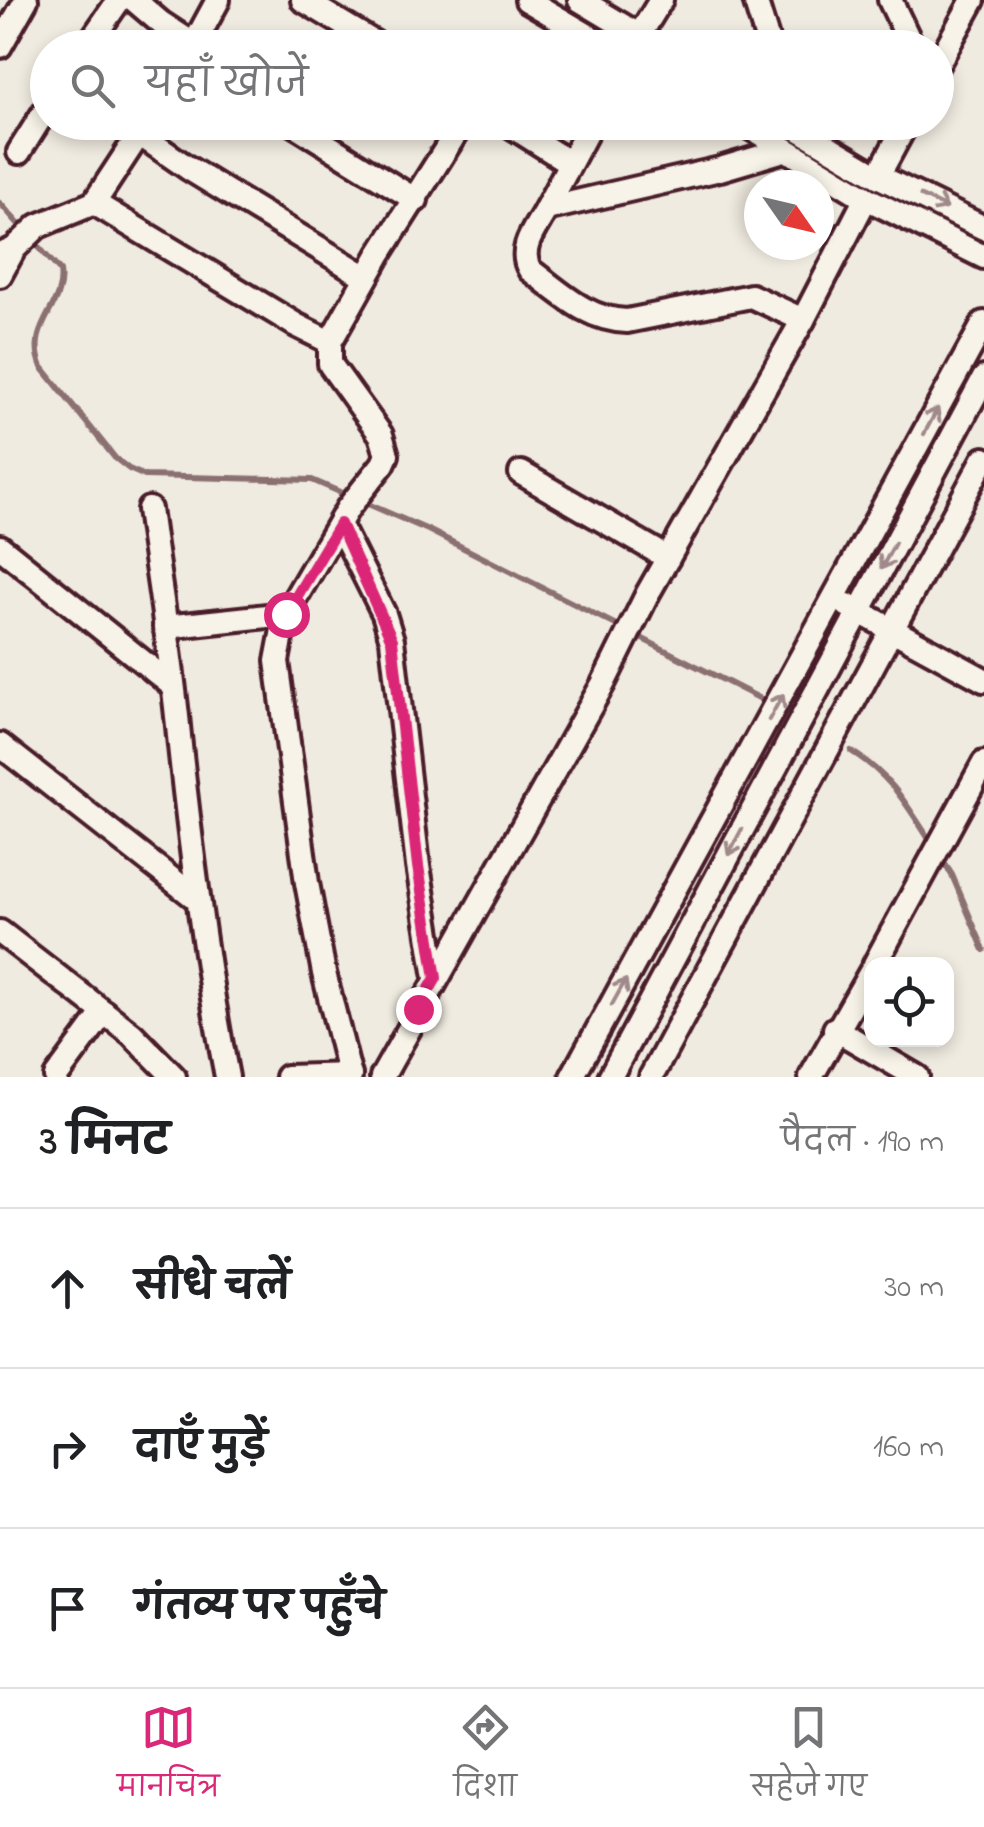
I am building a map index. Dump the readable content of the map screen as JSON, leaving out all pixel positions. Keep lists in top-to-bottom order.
{
  "north": "bottom right",
  "page": {
    "search": "यहाँ खोजें",
    "heading": ["3 मिनट", "पैदल · 190 m"],
    "list": [
      ["सीधे चलें", "30 m"],
      ["दाएँ मुड़ें", "160 m"],
      "गंतव्य पर पहुँचे"
    ],
    "nav": ["मानचित्र", "दिशा", "सहेजे गए"]
  }
}
